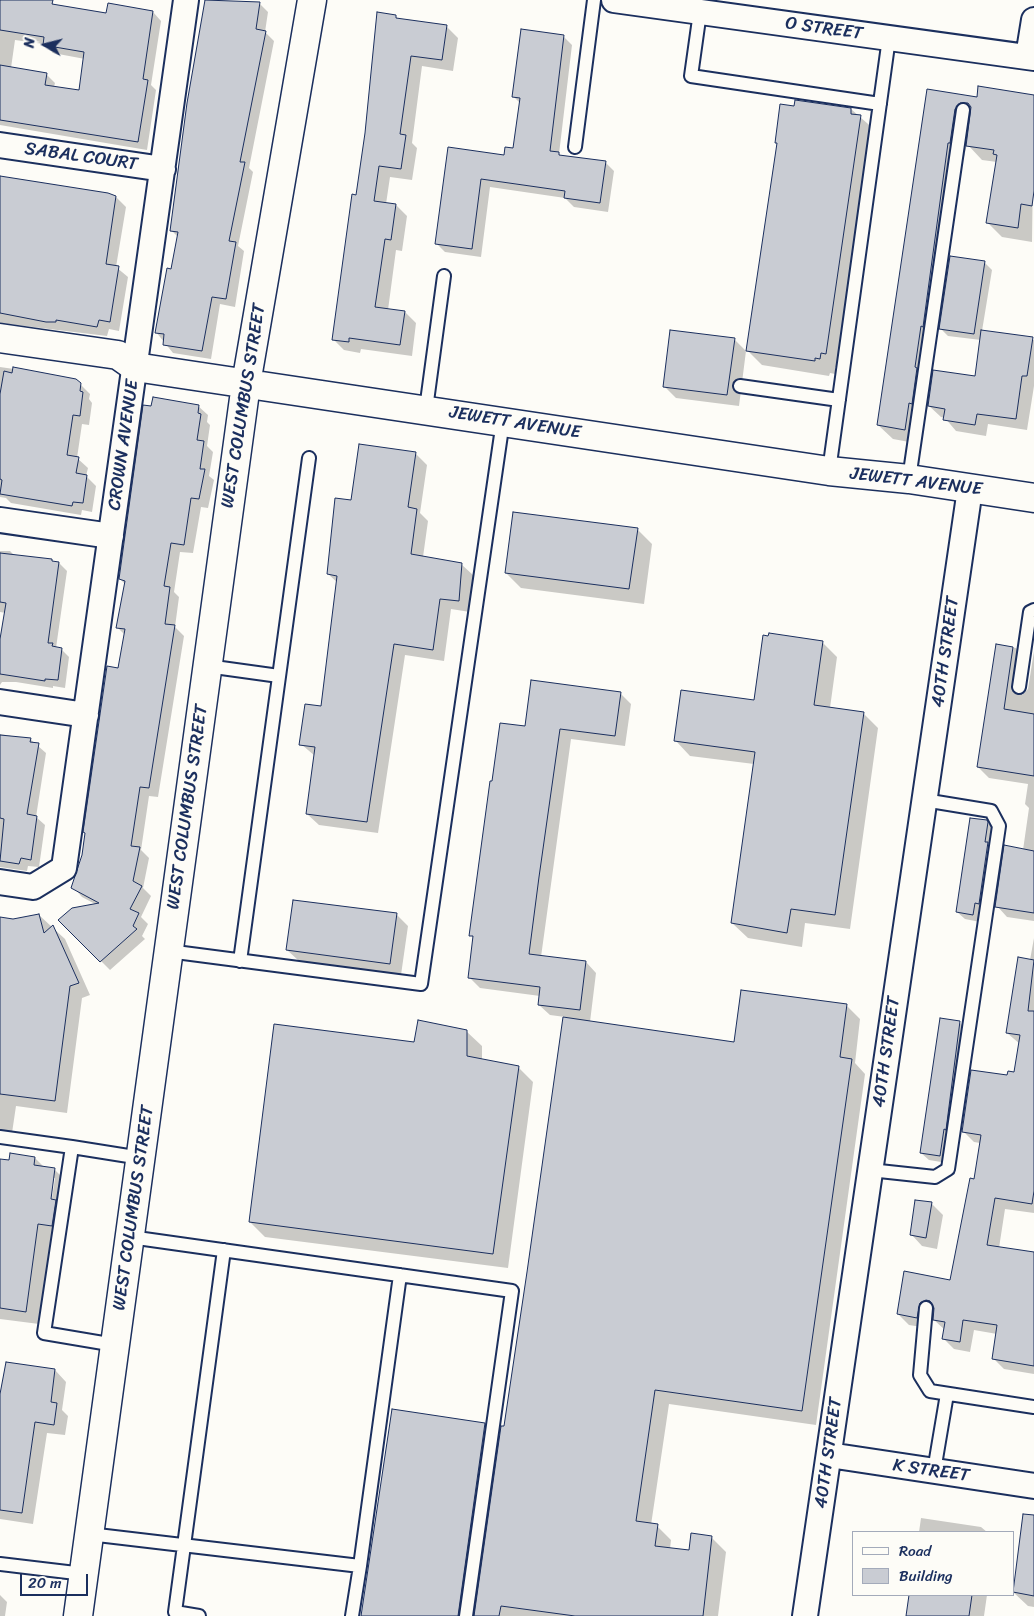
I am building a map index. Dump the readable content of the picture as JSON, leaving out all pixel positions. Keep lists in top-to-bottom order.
{
  "streets": {
    "main road": ["WEST COLUMBUS STREET", "JEWETT AVENUE"],
    "street": [
      "O STREET",
      "SABAL COURT",
      "CROWN AVENUE",
      "40TH STREET",
      "K STREET"
    ]
  },
  "crossings": [
    ["SABAL COURT", "CROWN AVENUE"],
    ["WEST COLUMBUS STREET", "JEWETT AVENUE"],
    ["JEWETT AVENUE", "CROWN AVENUE"],
    ["JEWETT AVENUE", "40TH STREET"],
    ["40TH STREET", "K STREET"]
  ],
  "legend": ["Road", "Building"],
  "scale_bar": "20 m",
  "north": "left"
}
